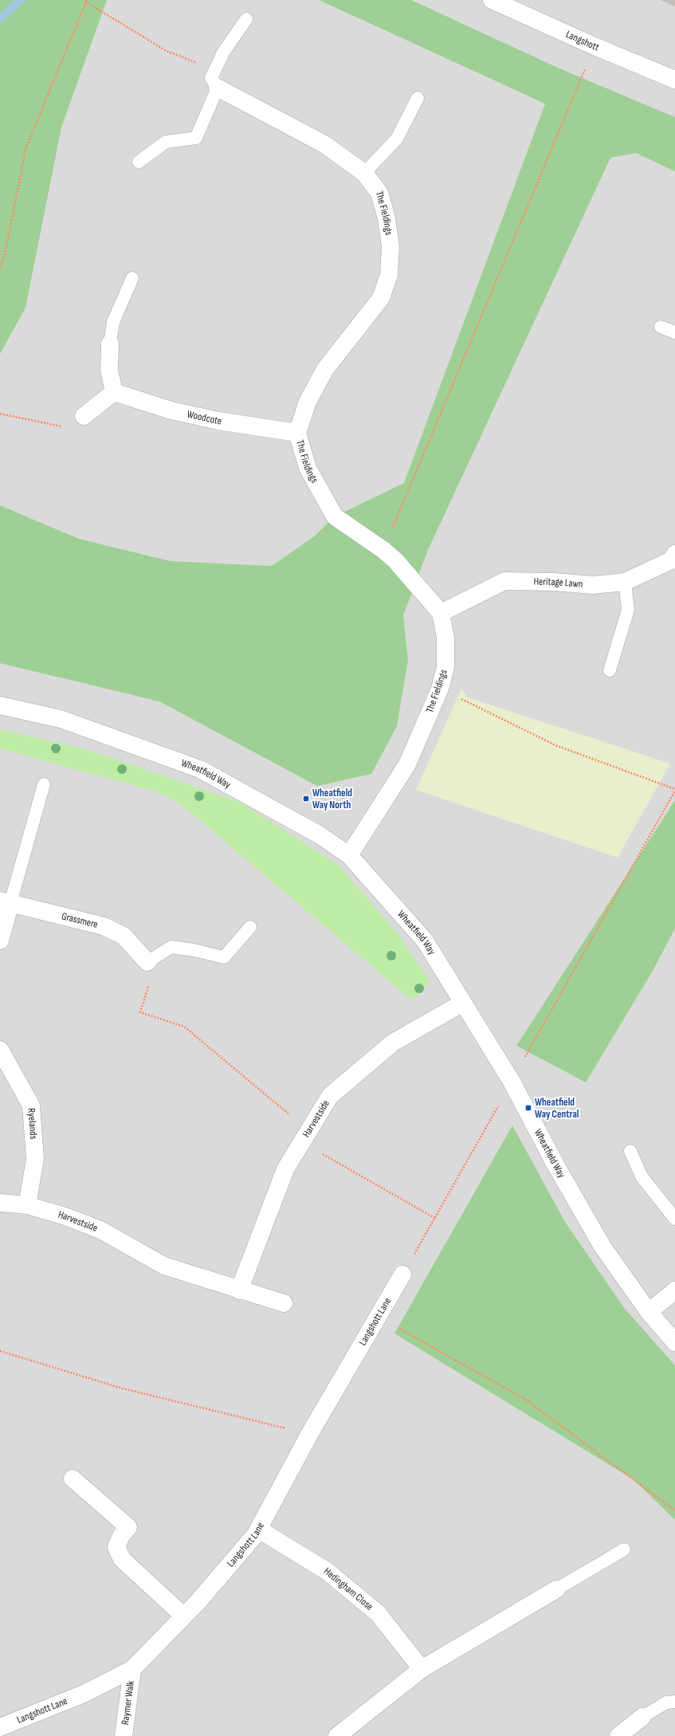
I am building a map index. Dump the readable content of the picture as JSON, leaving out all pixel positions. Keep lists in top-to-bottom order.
{
  "streets": {
    "street": [
      "Langshott",
      "The Fieldings",
      "Woodcote",
      "Heritage Lawn",
      "Wheatfield Way",
      "Grassmere",
      "Harvestside",
      "Ryelands",
      "Langshott Lane",
      "Hedingham Close",
      "Raymer Walk"
    ]
  },
  "crossings": [
    ["The Fieldings", "Woodcote"],
    ["The Fieldings", "Heritage Lawn"],
    ["The Fieldings", "Wheatfield Way"],
    ["Wheatfield Way", "Harvestside"],
    ["Harvestside", "Ryelands"],
    ["Langshott Lane", "Hedingham Close"],
    ["Langshott Lane", "Raymer Walk"]
  ],
  "places": {
    "transit": ["Wheatfield Way North", "Wheatfield Way Central"]
  }
}
